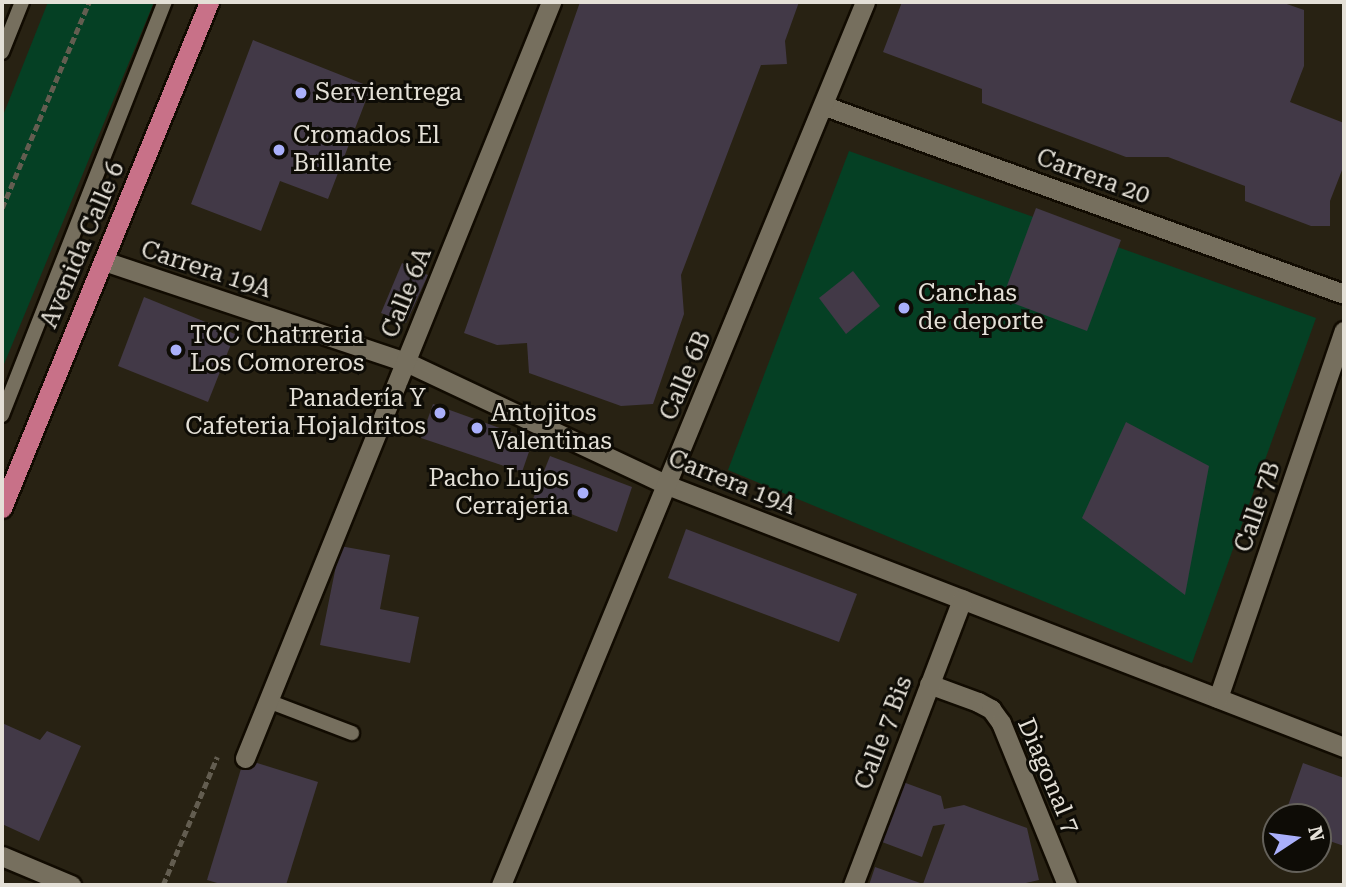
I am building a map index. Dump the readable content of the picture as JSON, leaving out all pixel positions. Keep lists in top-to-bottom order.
{
  "streets": {
    "main road": ["Avenida Calle 6"],
    "street": [
      "Carrera 20",
      "Carrera 19A",
      "Calle 6A",
      "Calle 6B",
      "Calle 7B",
      "Calle 7 Bis",
      "Diagonal 7"
    ]
  },
  "crossings": [
    ["Carrera 20", "Calle 6B"],
    ["Avenida Calle 6", "Carrera 19A"],
    ["Carrera 19A", "Calle 6A"],
    ["Carrera 19A", "Calle 6B"],
    ["Carrera 19A", "Calle 7B"],
    ["Carrera 19A", "Calle 7 Bis"],
    ["Calle 7 Bis", "Diagonal 7"]
  ],
  "places": [
    "Servientrega",
    "Cromados El Brillante",
    "Canchas de deporte",
    "TCC Chatrreria Los Comoreros",
    "Panadería Y Cafeteria Hojaldritos",
    "Antojitos Valentinas",
    "Pacho Lujos Cerrajeria"
  ],
  "north": "right"
}
